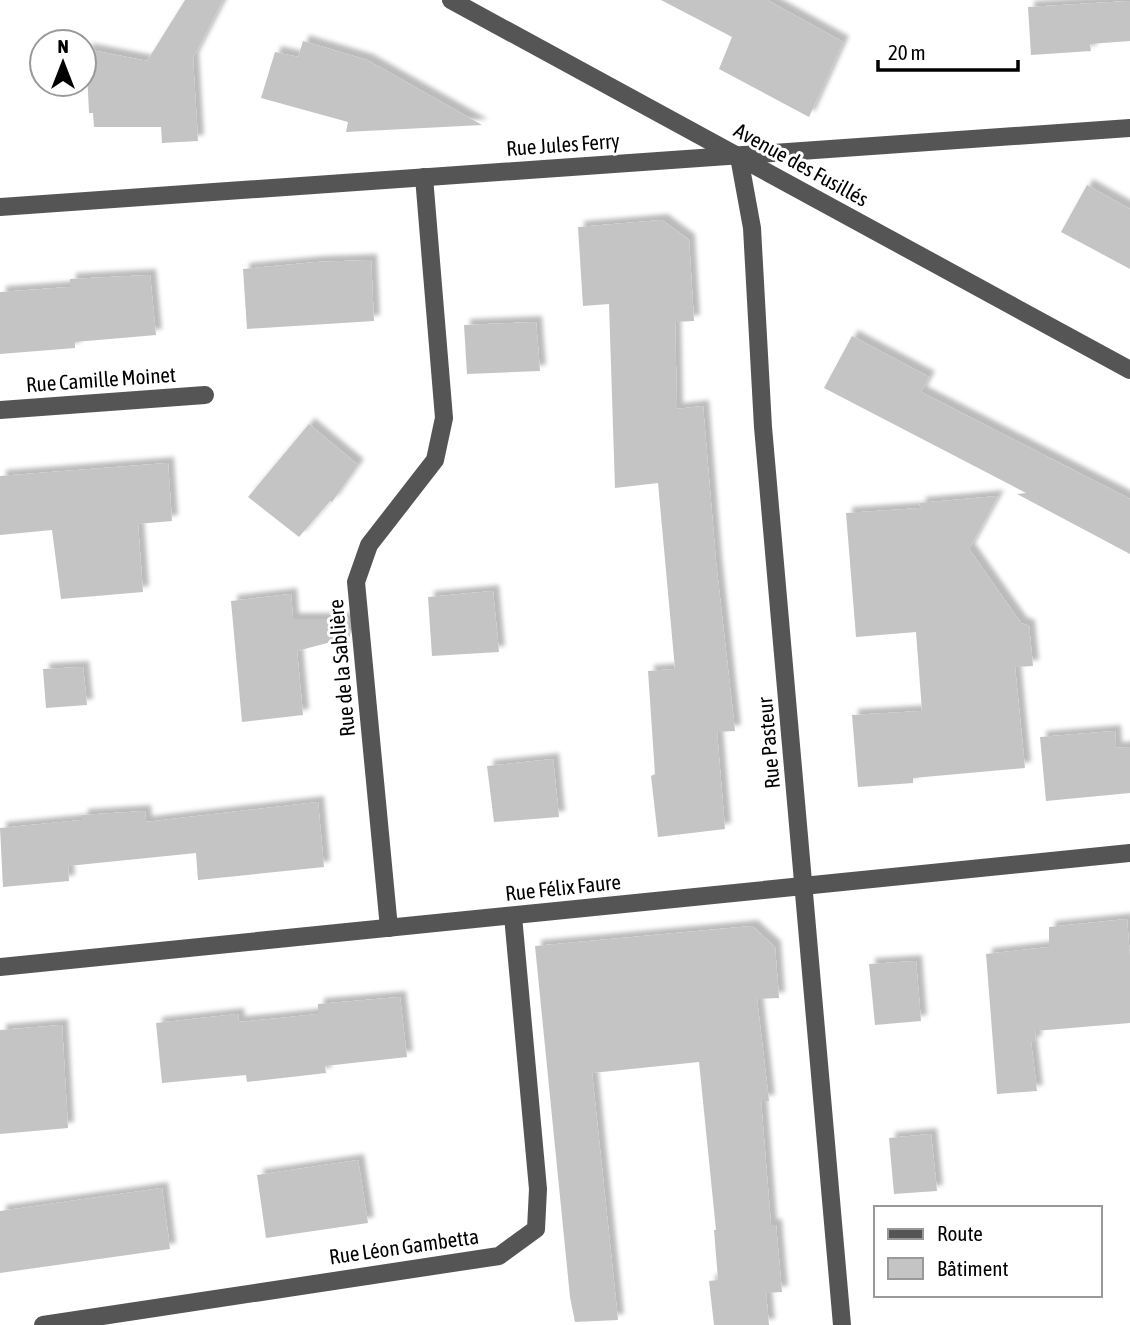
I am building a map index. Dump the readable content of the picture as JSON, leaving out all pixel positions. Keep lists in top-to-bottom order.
{
  "streets": {
    "street": [
      "Rue Jules Ferry",
      "Avenue des Fusillés",
      "Rue Camille Moinet",
      "Rue de la Sablière",
      "Rue Pasteur",
      "Rue Félix Faure",
      "Rue Léon Gambetta"
    ]
  },
  "crossings": [
    ["Rue Jules Ferry", "Avenue des Fusillés"],
    ["Rue Jules Ferry", "Rue de la Sablière"],
    ["Rue Jules Ferry", "Rue Pasteur"],
    ["Avenue des Fusillés", "Rue Pasteur"],
    ["Rue de la Sablière", "Rue Félix Faure"],
    ["Rue Pasteur", "Rue Félix Faure"],
    ["Rue Félix Faure", "Rue Léon Gambetta"]
  ],
  "legend": ["Route", "Bâtiment"],
  "scale_bar": "20 m",
  "north": "top"
}
